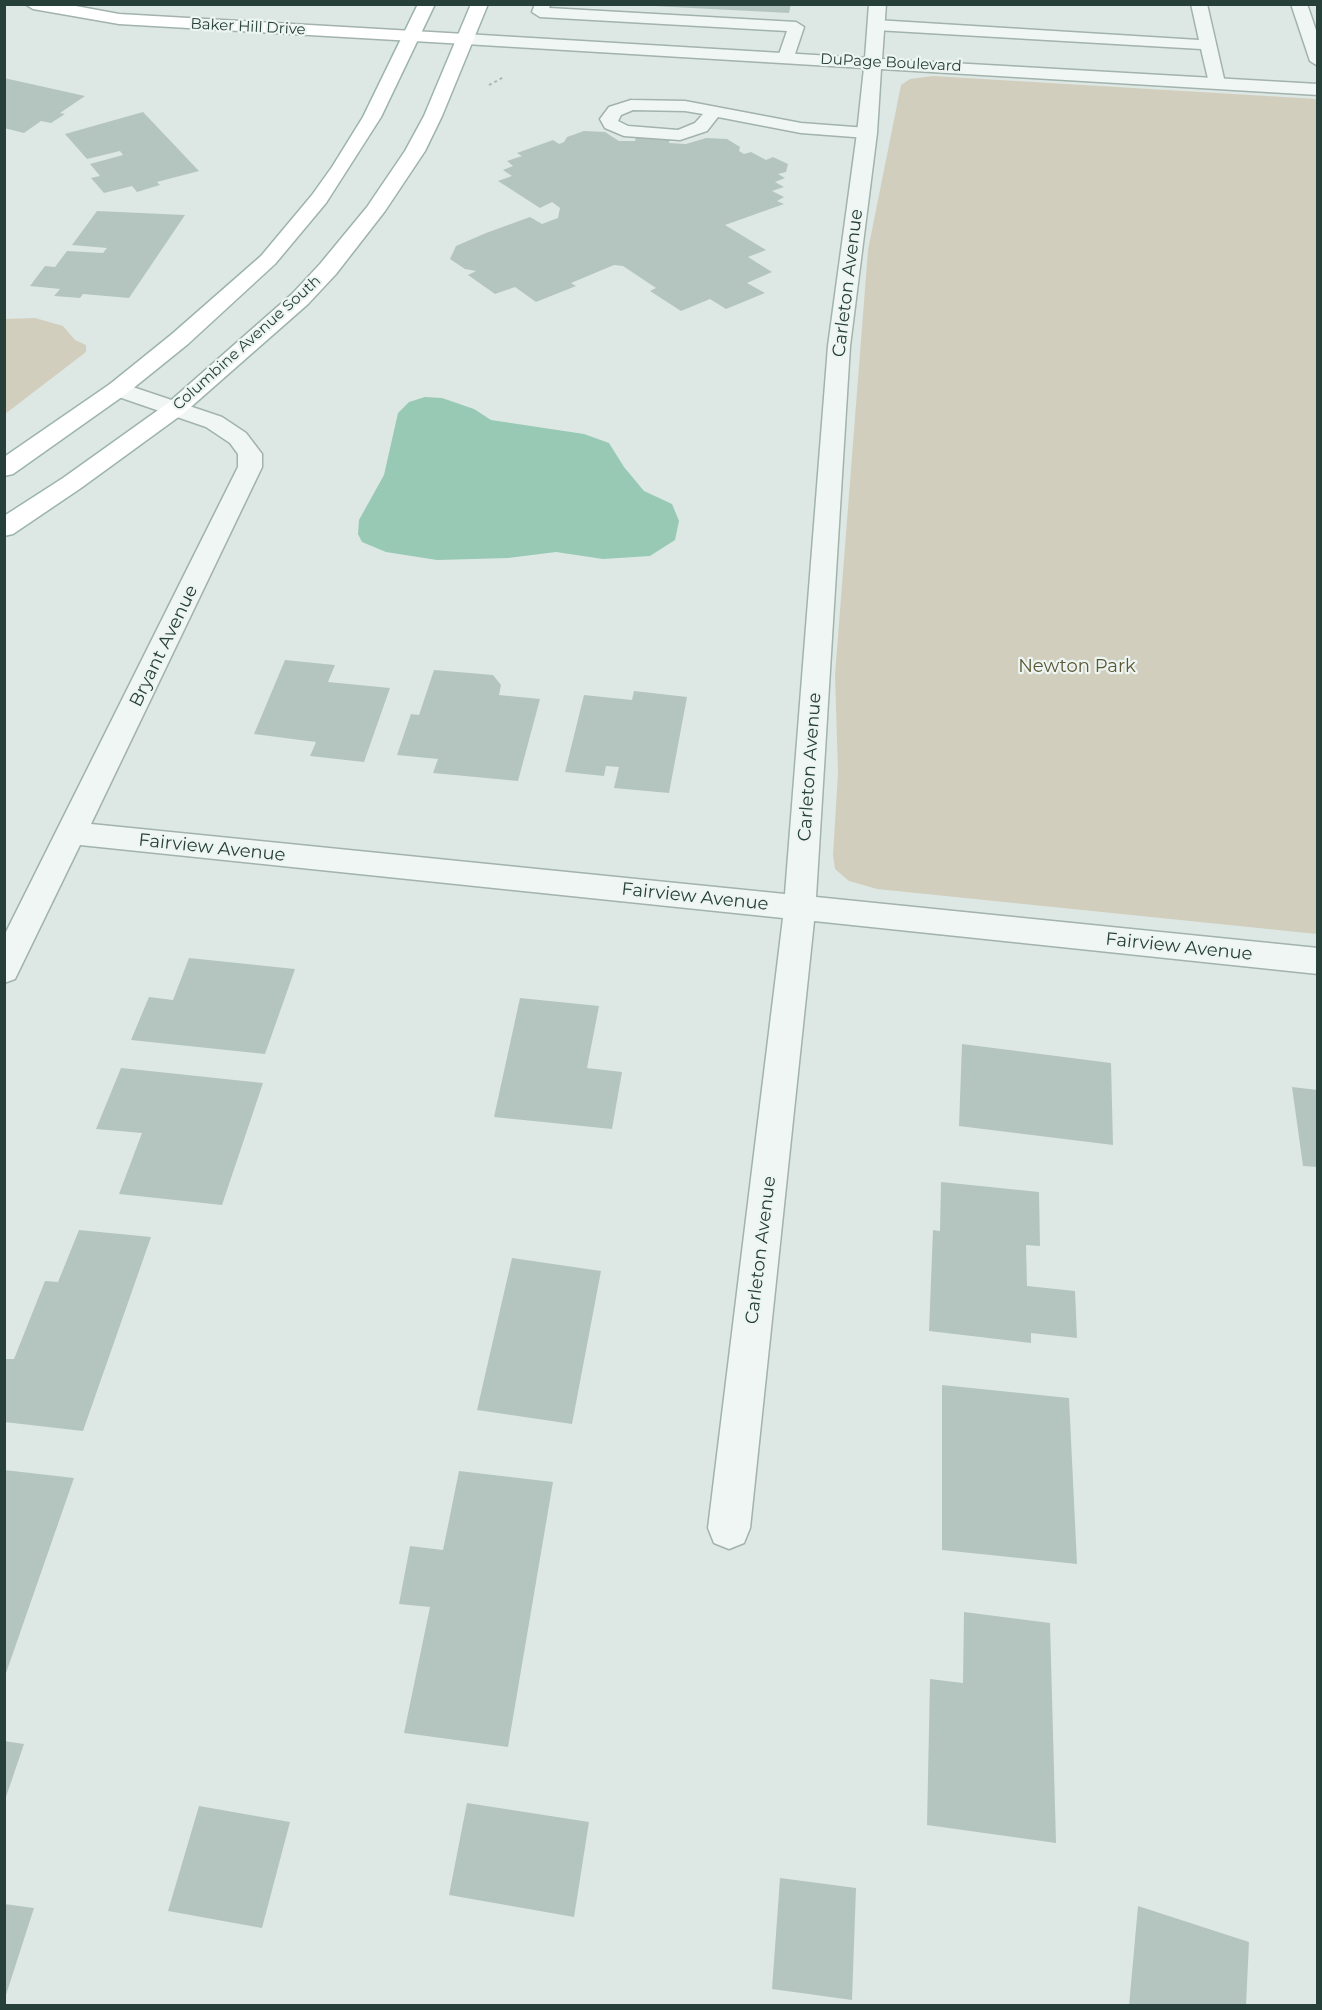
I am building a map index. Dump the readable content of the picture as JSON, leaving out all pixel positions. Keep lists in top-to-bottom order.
{
  "streets": {
    "main road": ["Baker Hill Drive", "Columbine Avenue South"],
    "street": [
      "DuPage Boulevard",
      "Carleton Avenue",
      "Bryant Avenue",
      "Fairview Avenue"
    ]
  },
  "crossings": [
    ["Baker Hill Drive", "DuPage Boulevard"],
    ["Baker Hill Drive", "Columbine Avenue South"],
    ["DuPage Boulevard", "Carleton Avenue"],
    ["DuPage Boulevard", "Columbine Avenue South"],
    ["Carleton Avenue", "Fairview Avenue"],
    ["Columbine Avenue South", "Bryant Avenue"],
    ["Bryant Avenue", "Fairview Avenue"]
  ],
  "parks": ["Newton Park"]
}
